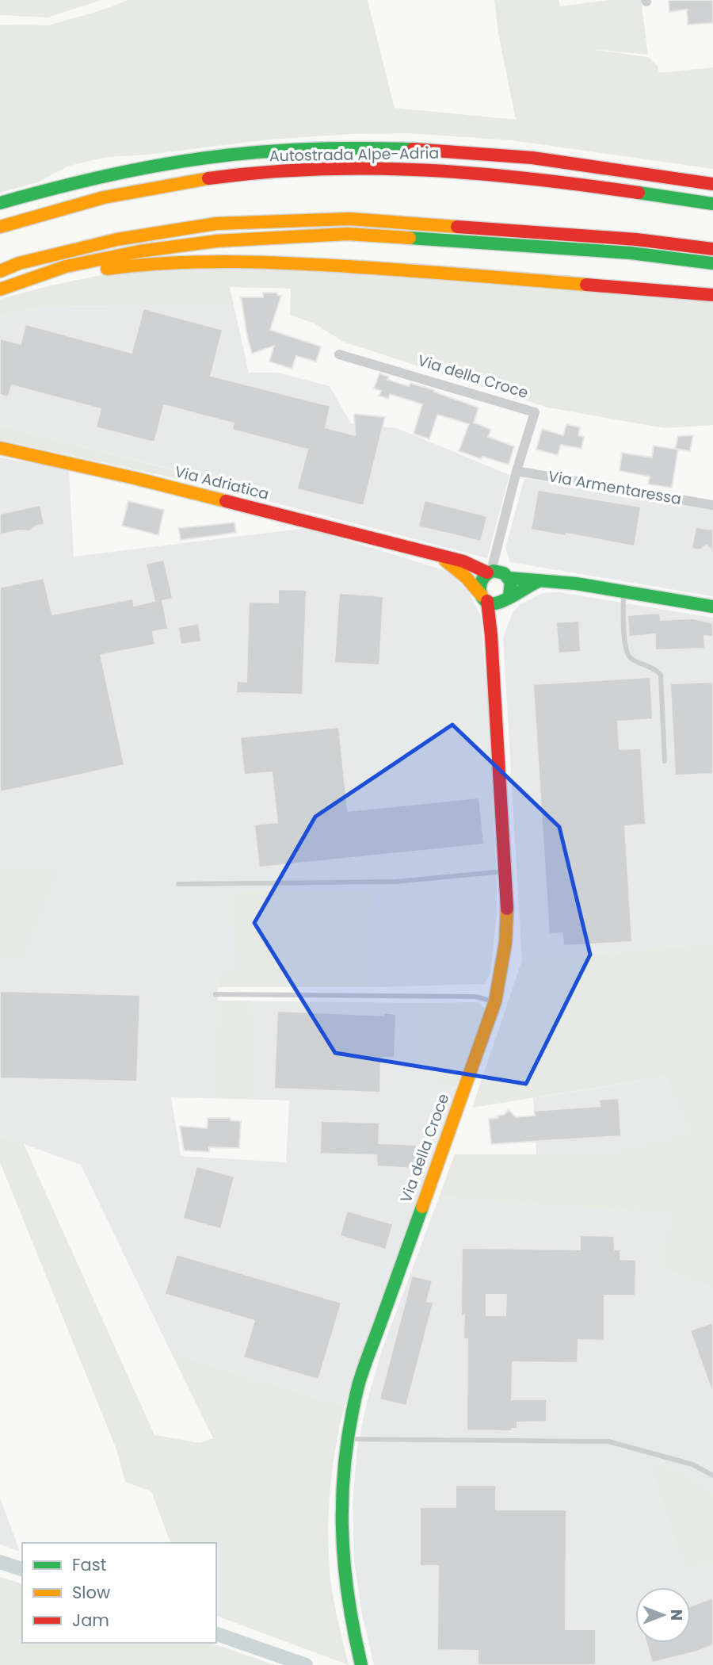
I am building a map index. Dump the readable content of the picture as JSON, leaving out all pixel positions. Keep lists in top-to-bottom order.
{
  "streets": {
    "main road": ["Autostrada Alpe-Adria", "Via della Croce", "Via Adriatica"],
    "street": ["Via Armentaressa"]
  },
  "crossings": [
    ["Via della Croce", "Via Adriatica"],
    ["Via della Croce", "Via Armentaressa"]
  ],
  "legend": ["Fast", "Slow", "Jam"],
  "north": "right"
}
